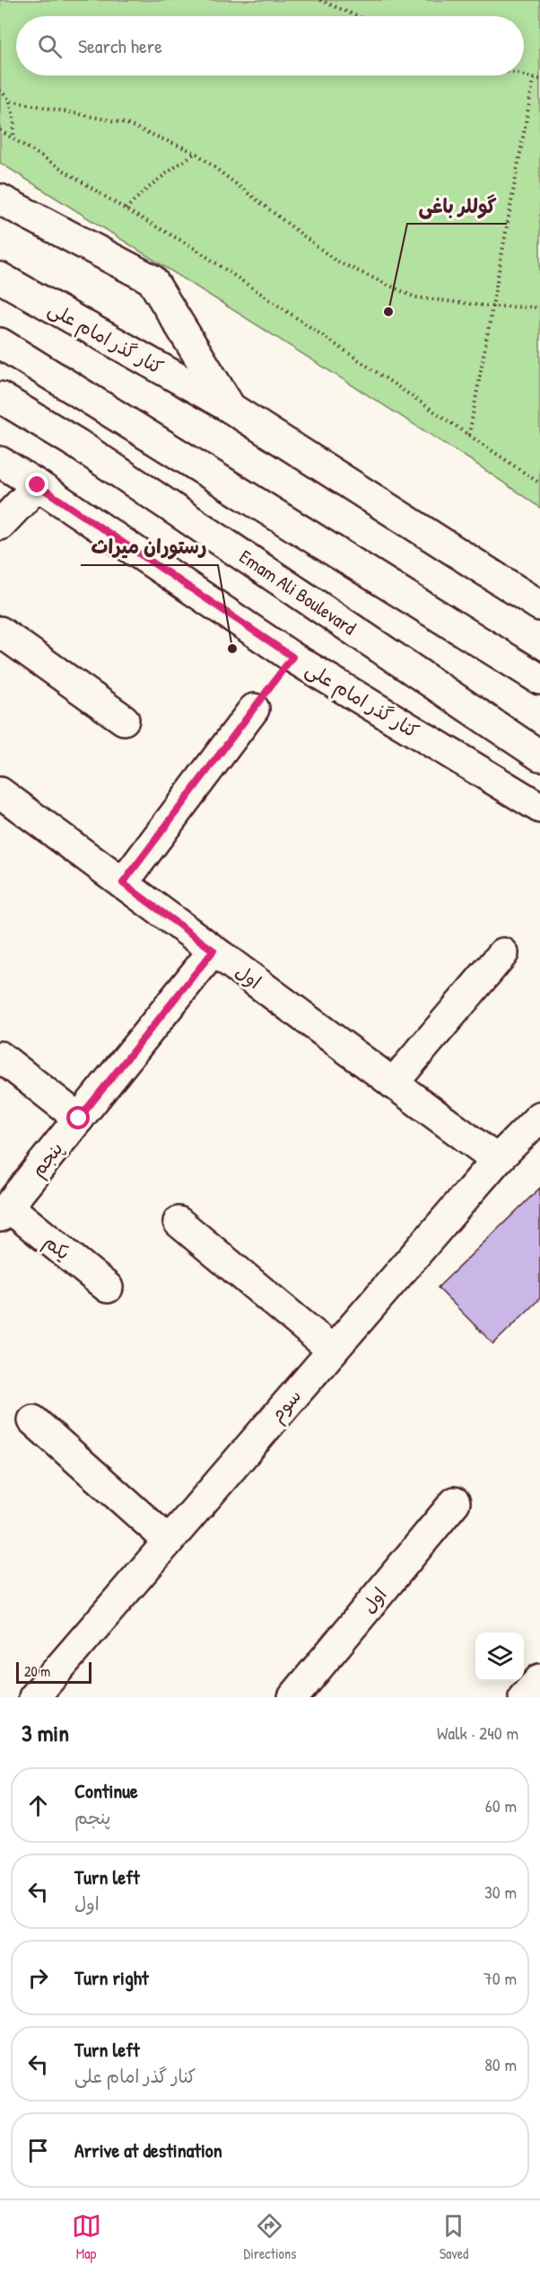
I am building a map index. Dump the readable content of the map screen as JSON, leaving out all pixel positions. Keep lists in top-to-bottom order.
{
  "streets": {
    "main road": [
      "کنار گذر امام علی",
      "Emam Ali Boulevard",
      "اول",
      "پنجم",
      "یکم",
      "سوم"
    ]
  },
  "crossings": [
    ["اول", "پنجم"],
    ["اول", "سوم"],
    ["پنجم", "یکم"]
  ],
  "places": ["گوللر باغی", "رستوران میراث"],
  "scale_bar": "20 m",
  "page": {
    "search": "Search here",
    "scale": "20 m",
    "heading": ["3 min", "Walk · 240 m"],
    "list": [
      ["Continue", "پنجم", "60 m"],
      ["Turn left", "اول", "30 m"],
      ["Turn right", "70 m"],
      ["Turn left", "کنار گذر امام علی", "80 m"],
      "Arrive at destination"
    ],
    "nav": ["Map", "Directions", "Saved"]
  }
}
